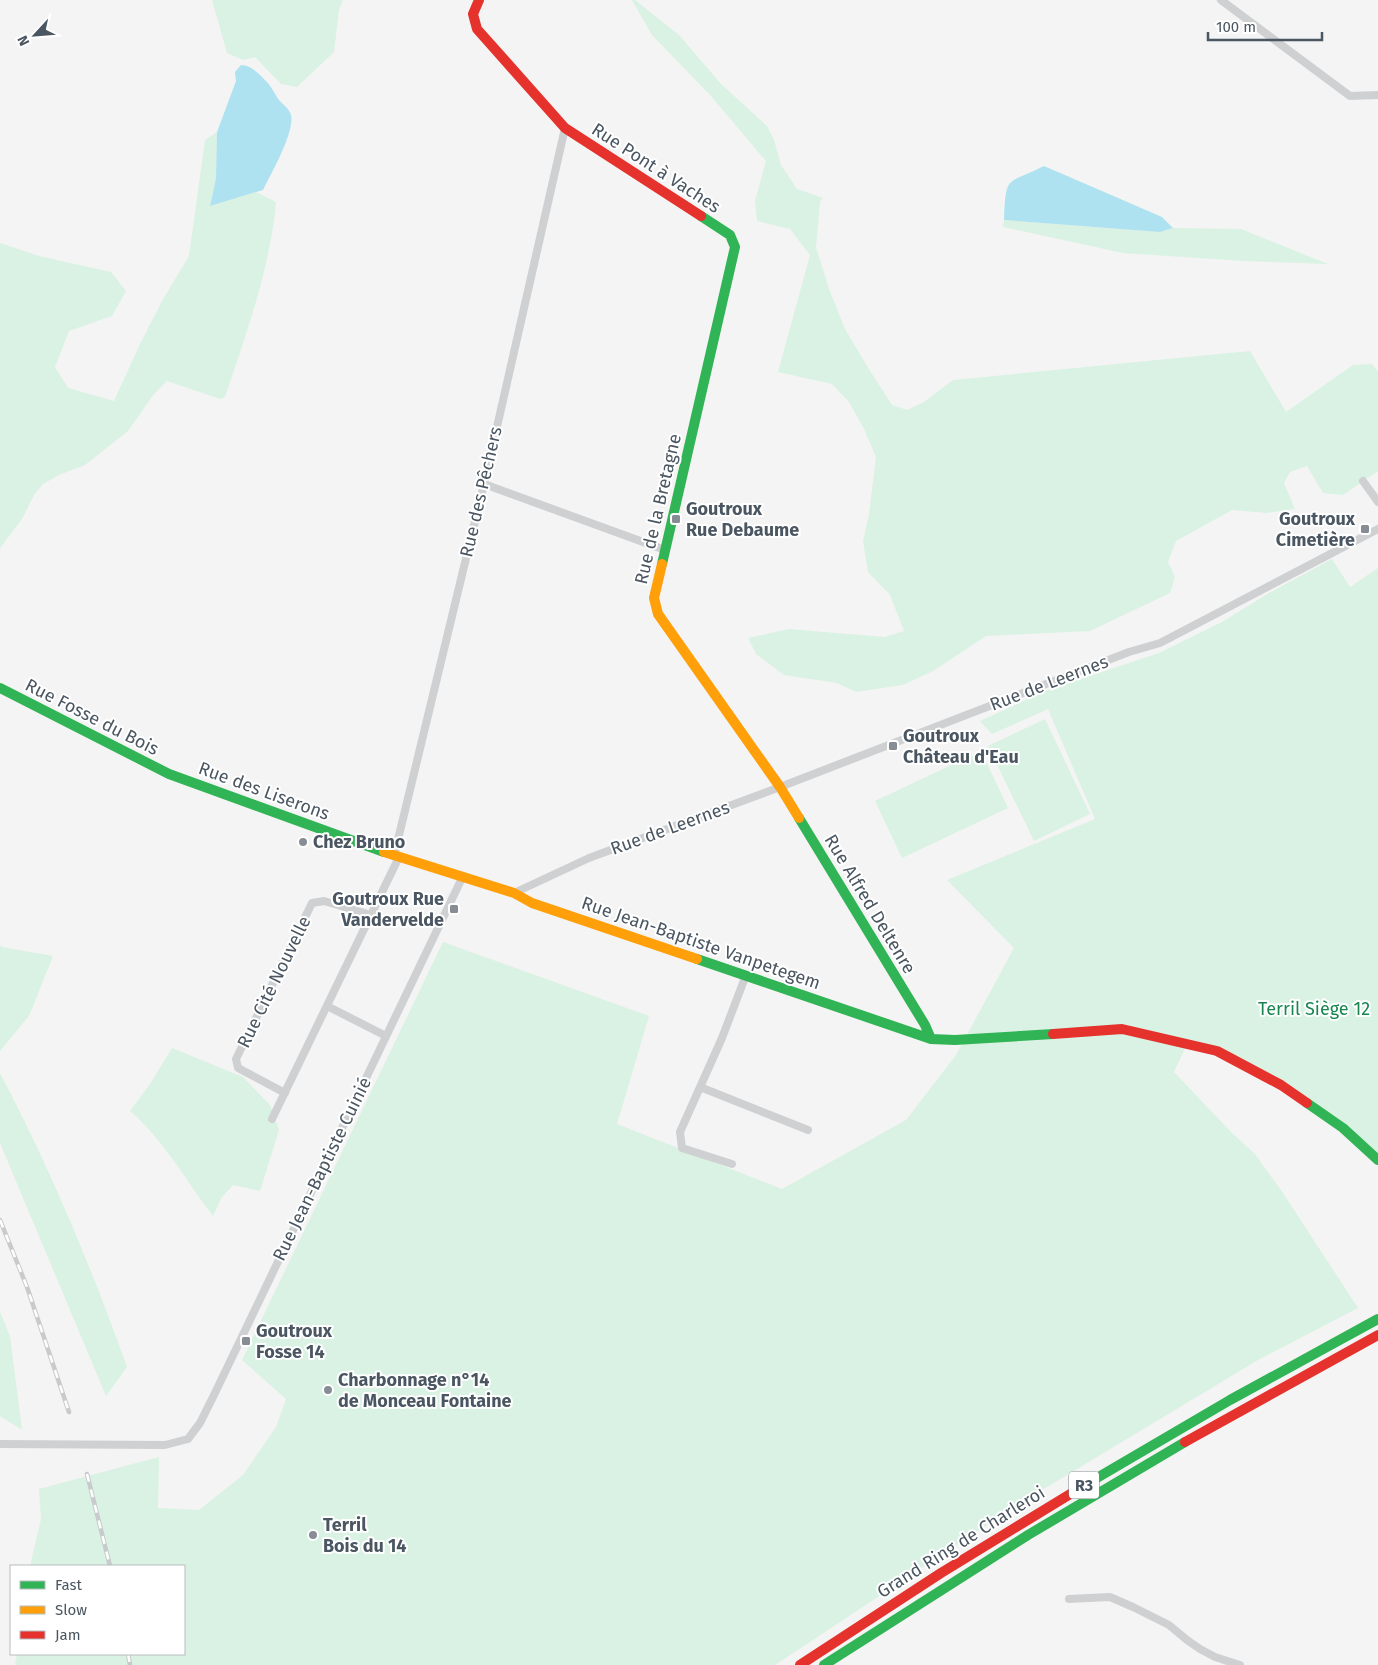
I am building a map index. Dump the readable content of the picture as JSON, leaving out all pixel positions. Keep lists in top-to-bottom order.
{
  "streets": {
    "main road": [
      "Rue Pont à Vaches",
      "Rue de la Bretagne",
      "Rue Fosse du Bois",
      "Rue des Liserons",
      "Rue Alfred Deltenre",
      "Rue Jean-Baptiste Vanpetegem",
      "R3",
      "Grand Ring de Charleroi"
    ],
    "street": [
      "Rue des Pêchers",
      "Rue de Leernes",
      "Rue Cité Nouvelle",
      "Rue Jean-Baptiste Cuinié"
    ]
  },
  "crossings": [
    ["Rue Pont à Vaches", "Rue des Pêchers"],
    ["Rue Pont à Vaches", "Rue de la Bretagne"],
    ["Rue des Pêchers", "Rue des Liserons"],
    ["Rue de la Bretagne", "Rue de Leernes"],
    ["Rue de la Bretagne", "Rue Alfred Deltenre"],
    ["Rue de Leernes", "Rue Alfred Deltenre"],
    ["Rue de Leernes", "Rue Jean-Baptiste Vanpetegem"],
    ["Rue Fosse du Bois", "Rue des Liserons"],
    ["Rue des Liserons", "Rue Jean-Baptiste Vanpetegem"],
    ["Rue des Liserons", "Rue Jean-Baptiste Cuinié"],
    ["Rue Alfred Deltenre", "Rue Jean-Baptiste Vanpetegem"],
    ["Rue Jean-Baptiste Vanpetegem", "Rue Jean-Baptiste Cuinié"]
  ],
  "parks": ["Terril Siège 12"],
  "places": {
    "transit": [
      "Goutroux Rue Debaume",
      "Goutroux Cimetière",
      "Goutroux Château d'Eau",
      "Goutroux Rue Vandervelde",
      "Goutroux Fosse 14"
    ],
    "other": ["Chez Bruno", "Charbonnage n°14 de Monceau Fontaine", "Terril Bois du 14"]
  },
  "legend": ["Fast", "Slow", "Jam"],
  "scale_bar": "100 m",
  "north": "bottom left"
}
